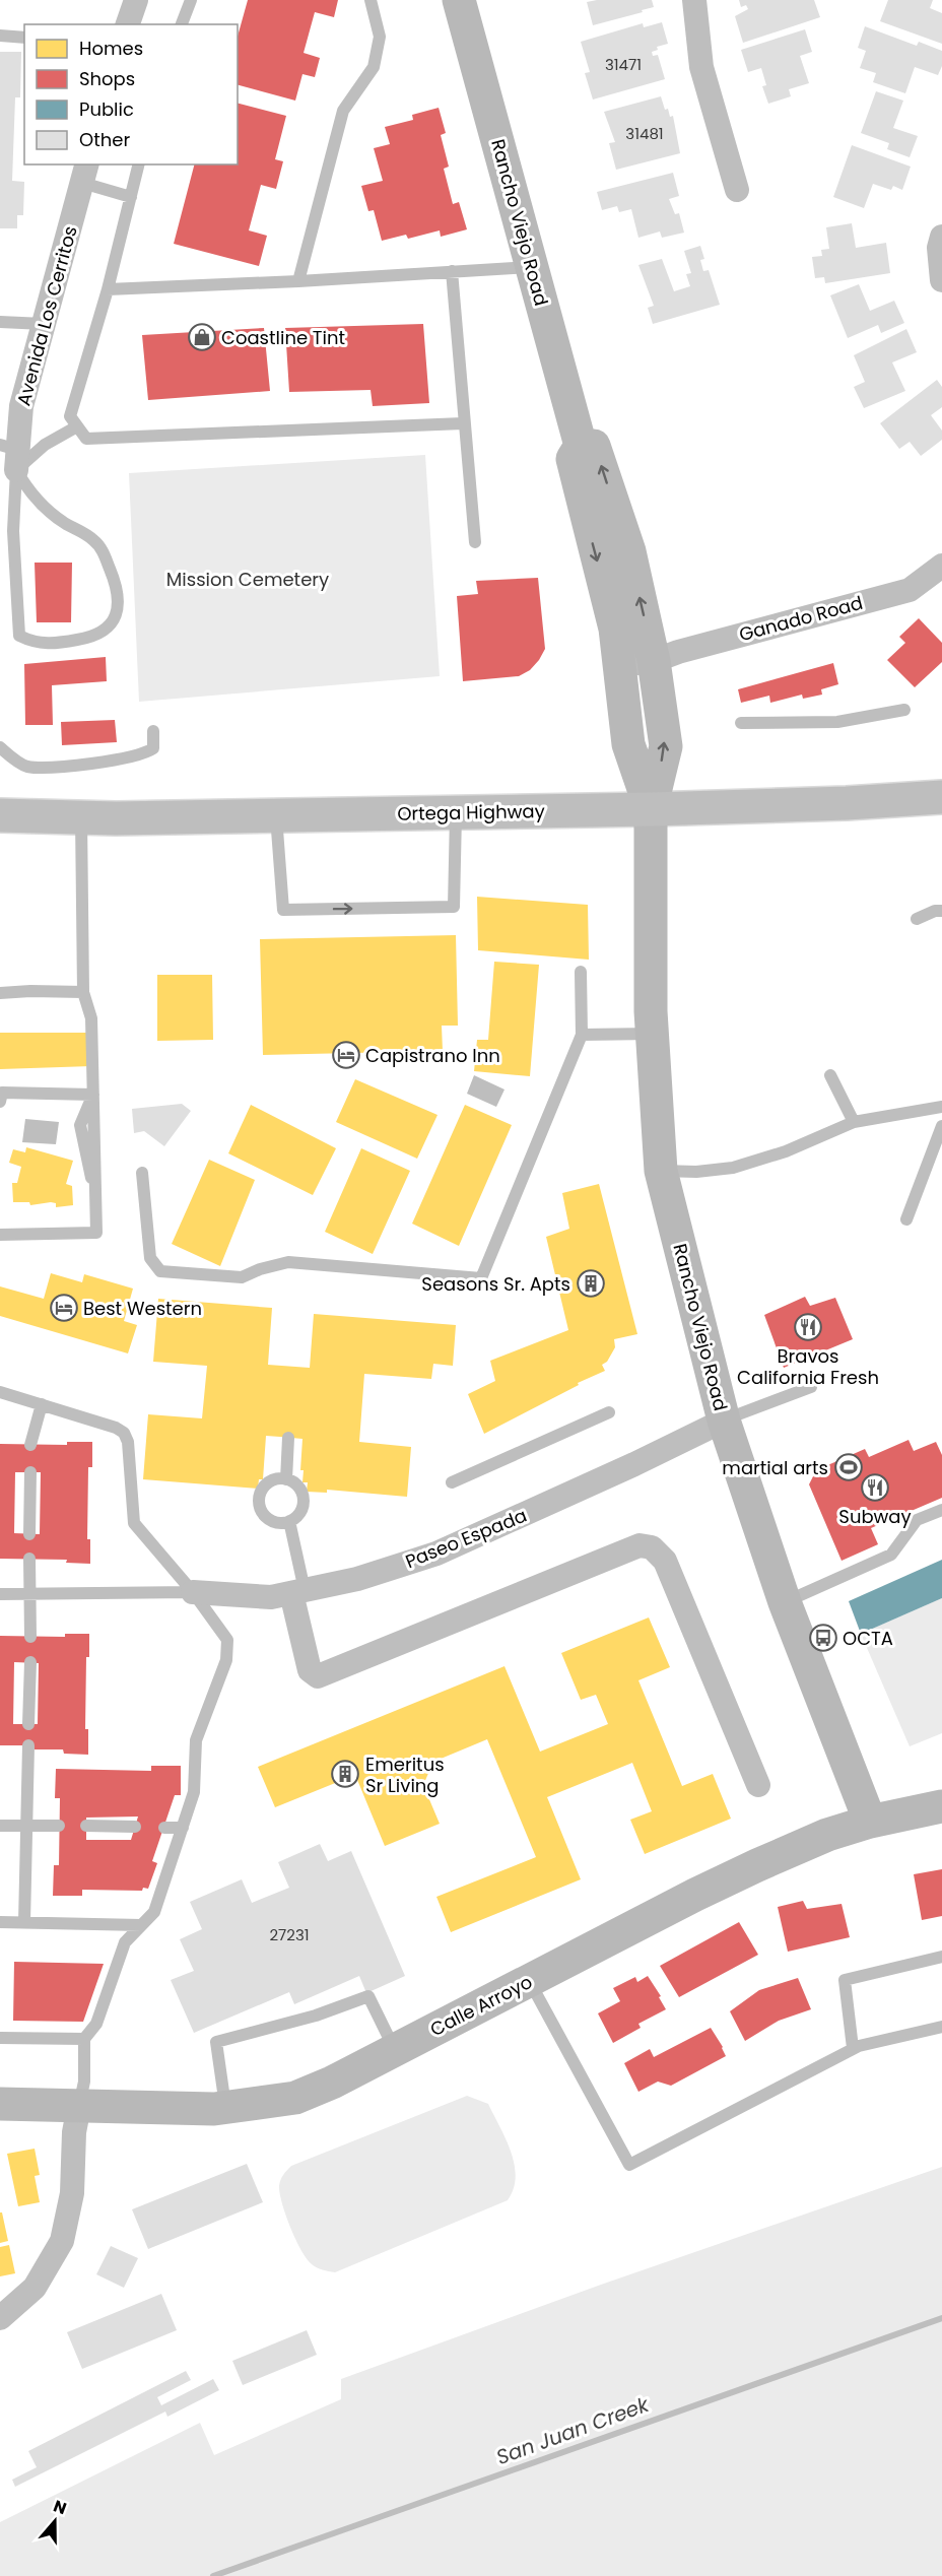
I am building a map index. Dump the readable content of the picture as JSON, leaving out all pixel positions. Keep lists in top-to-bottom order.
{
  "streets": {
    "main road": ["Rancho Viejo Road", "Ortega Highway", "Calle Arroyo"],
    "street": ["Avenida Los Cerritos", "Ganado Road", "Paseo Espada"]
  },
  "crossings": [
    ["Rancho Viejo Road", "Ganado Road"],
    ["Rancho Viejo Road", "Ortega Highway"],
    ["Rancho Viejo Road", "Paseo Espada"],
    ["Rancho Viejo Road", "Calle Arroyo"]
  ],
  "water": ["San Juan Creek"],
  "parks": ["Mission Cemetery"],
  "places": {
    "shop": ["Coastline Tint"],
    "hotel": ["Capistrano Inn", "Best Western"],
    "building": ["Seasons Sr. Apts", "Emeritus Sr Living"],
    "restaurant": ["Bravos California Fresh", "Subway"],
    "sports": ["martial arts"],
    "bus stop": ["OCTA"]
  },
  "house_numbers": ["31471", "31481", "27231"],
  "legend": [
    "Homes",
    "Shops",
    "Public",
    "Other"
  ],
  "north": "top"
}
